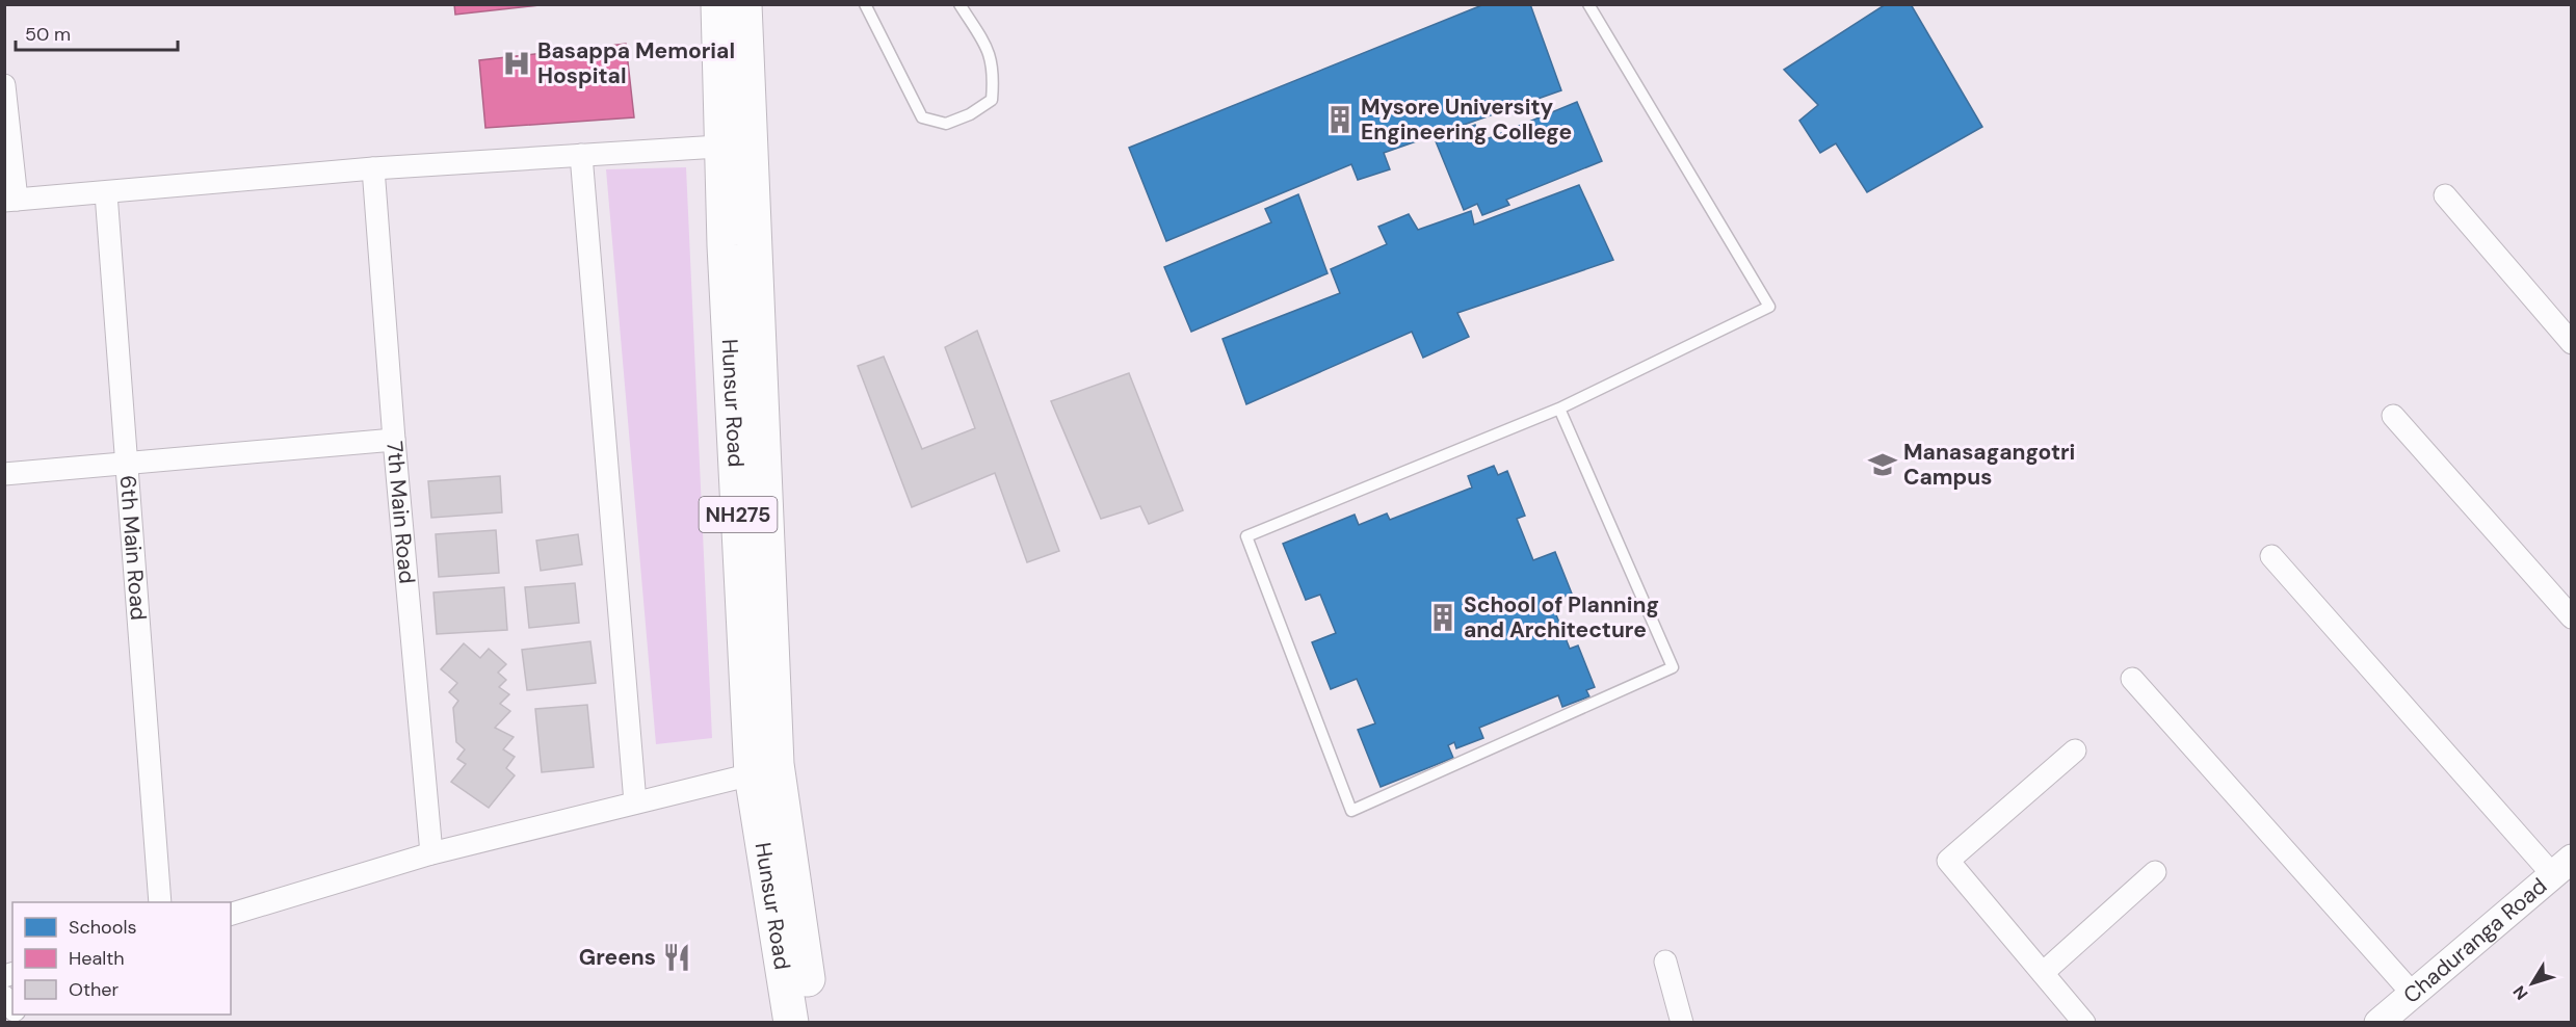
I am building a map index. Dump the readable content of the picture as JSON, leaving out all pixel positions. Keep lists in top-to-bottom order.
{
  "streets": {
    "main road": ["Hunsur Road", "NH275"],
    "street": ["7th Main Road", "6th Main Road", "Chaduranga Road"]
  },
  "places": {
    "hospital": ["Basappa Memorial Hospital"],
    "building": ["Mysore University Engineering College", "School of Planning and Architecture"],
    "school or university": ["Manasagangotri Campus"],
    "restaurant": ["Greens"]
  },
  "legend": ["Schools", "Health", "Other"],
  "scale_bar": "50 m",
  "north": "bottom left"
}
